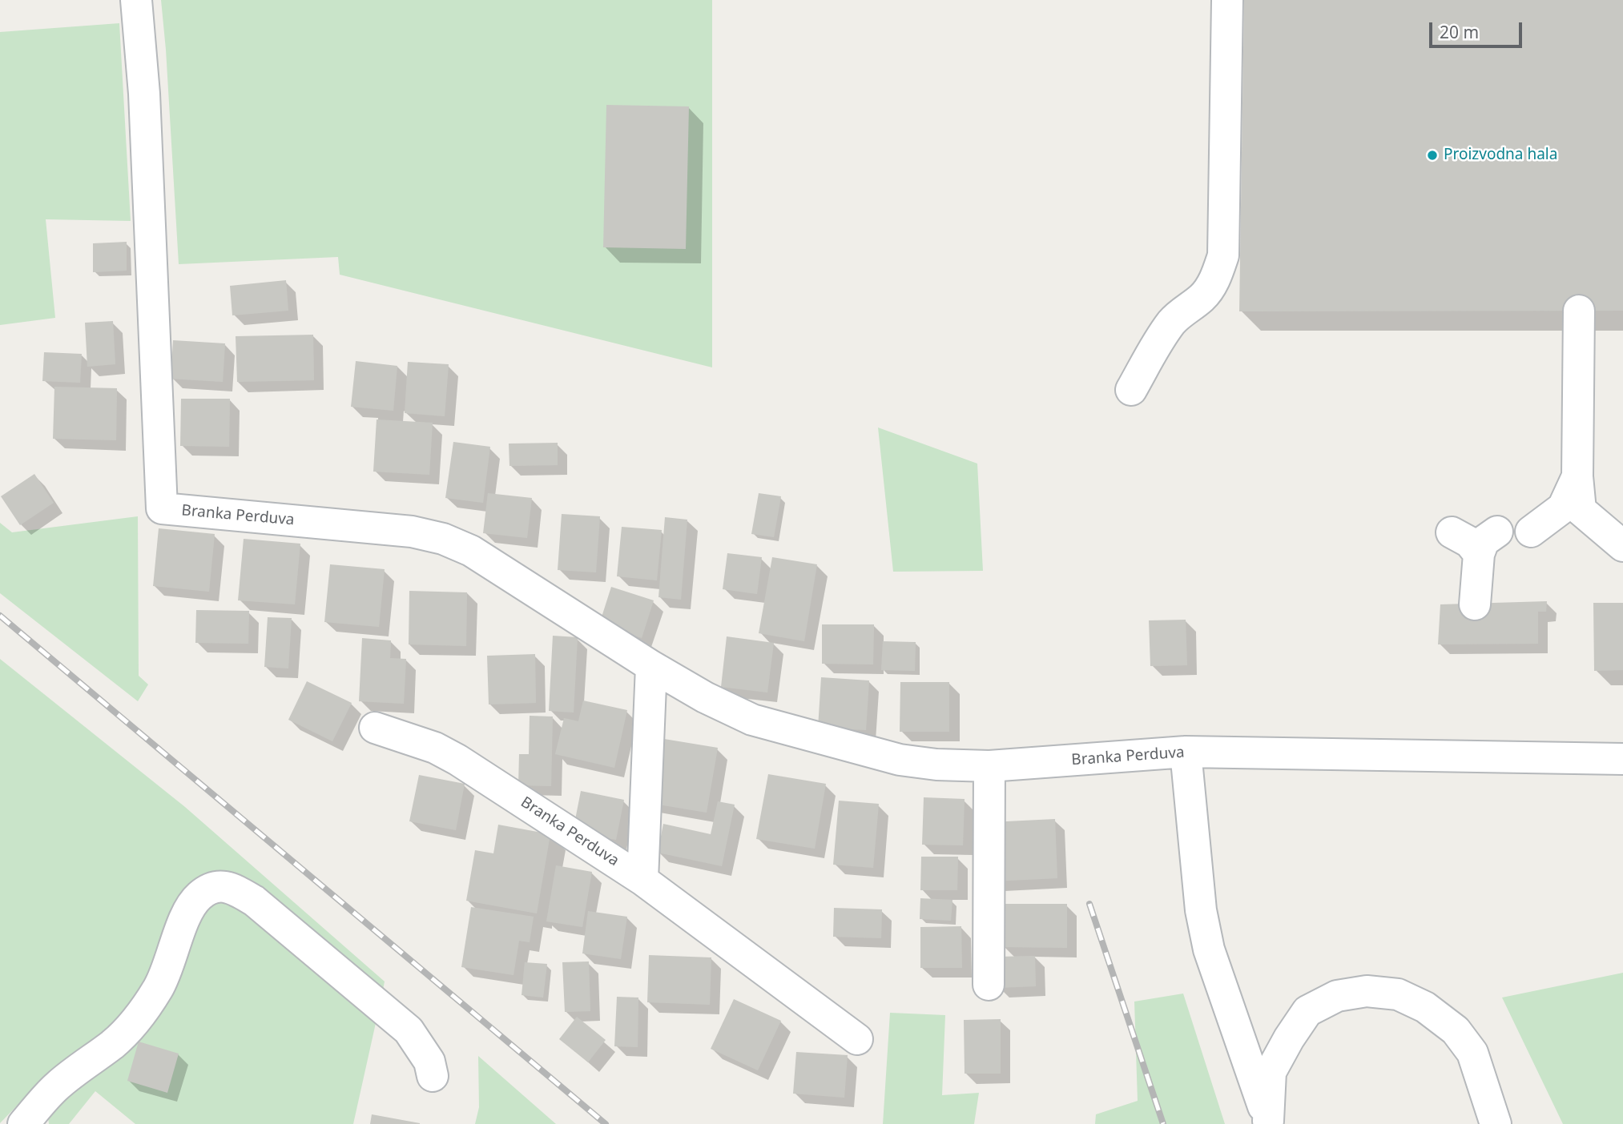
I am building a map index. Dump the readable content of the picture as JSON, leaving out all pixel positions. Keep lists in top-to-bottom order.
{
  "streets": {
    "street": ["Branka Perduva"]
  },
  "places": ["Proizvodna hala"],
  "scale_bar": "20 m"
}
